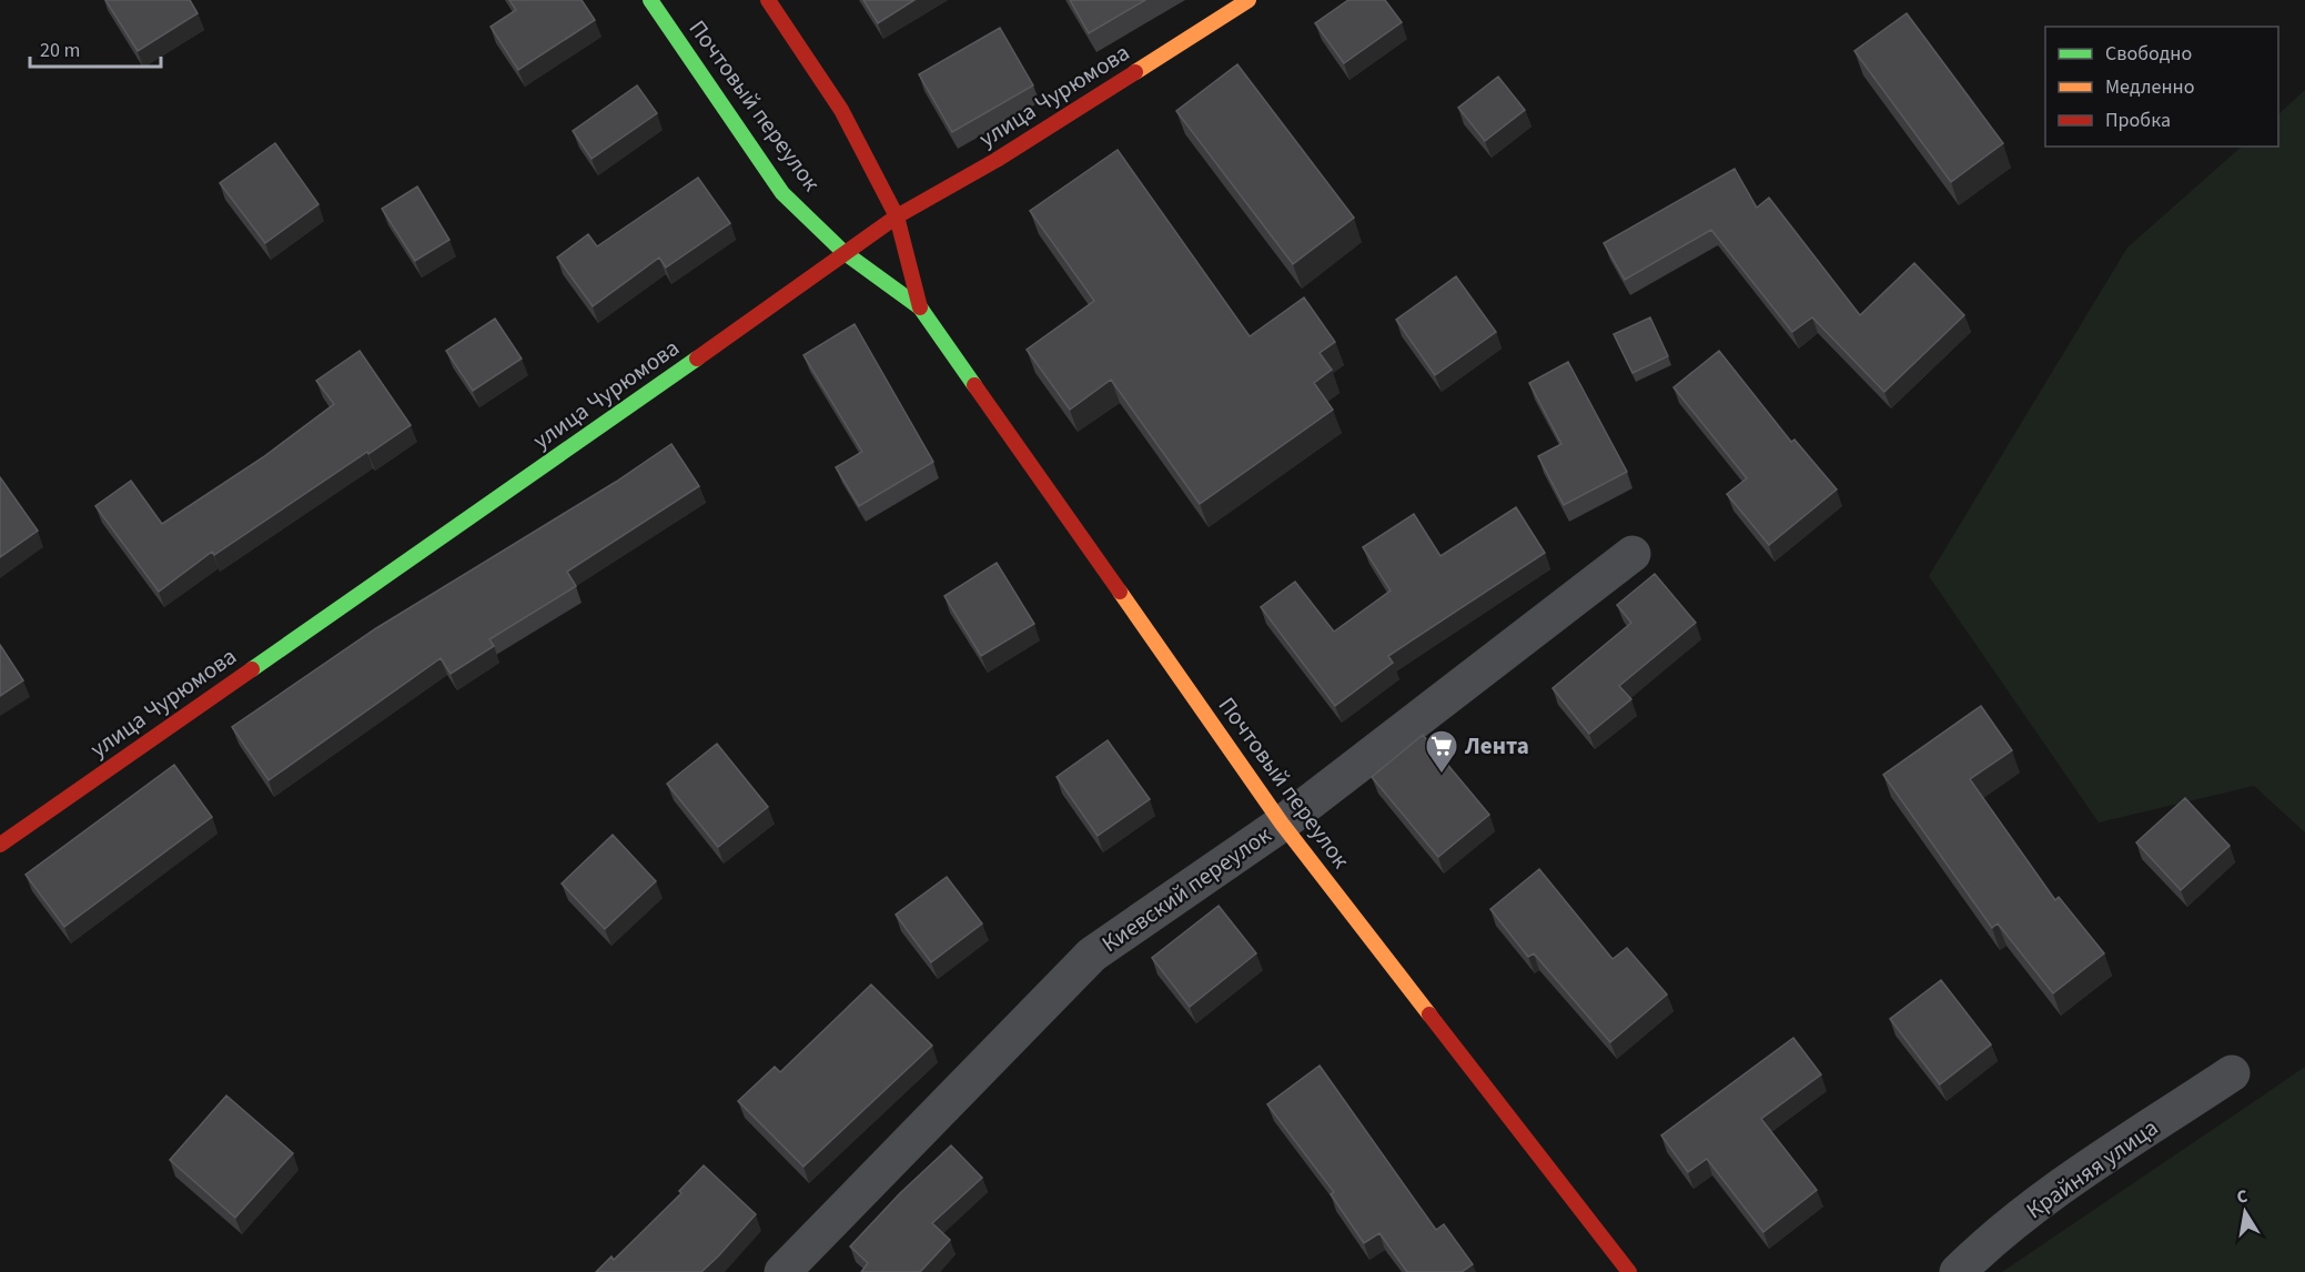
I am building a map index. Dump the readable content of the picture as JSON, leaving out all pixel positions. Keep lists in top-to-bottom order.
{
  "streets": {
    "street": [
      "улица Чурюмова",
      "Почтовый переулок",
      "Киевский переулок",
      "Крайняя улица"
    ]
  },
  "crossings": [
    ["улица Чурюмова", "Почтовый переулок"],
    ["Почтовый переулок", "Киевский переулок"]
  ],
  "places": {
    "supermarket": ["Лента"]
  },
  "legend": ["Свободно", "Медленно", "Пробка"],
  "scale_bar": "20 m",
  "north": "top"
}
